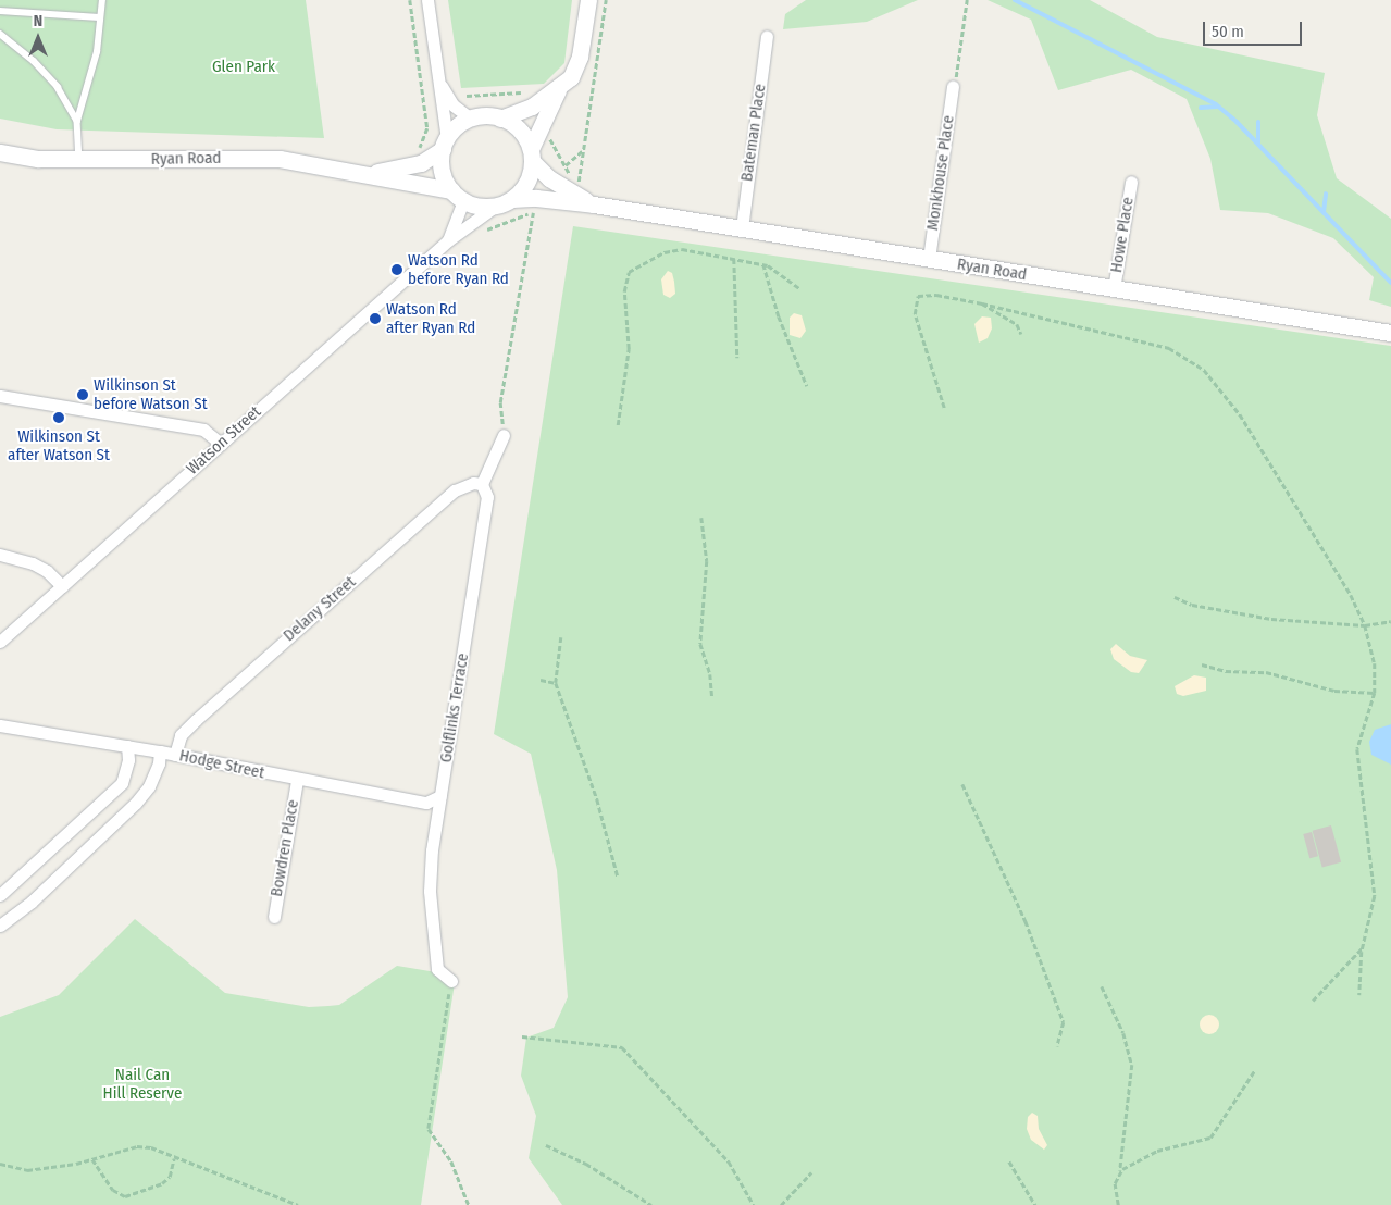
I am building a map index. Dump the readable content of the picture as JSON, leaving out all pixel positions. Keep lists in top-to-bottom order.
{
  "streets": {
    "street": [
      "Bateman Place",
      "Ryan Road",
      "Monkhouse Place",
      "Howe Place",
      "Watson Street",
      "Delany Street",
      "Golflinks Terrace",
      "Hodge Street",
      "Bowdren Place"
    ]
  },
  "crossings": [
    ["Bateman Place", "Ryan Road"],
    ["Ryan Road", "Monkhouse Place"],
    ["Ryan Road", "Howe Place"],
    ["Ryan Road", "Watson Street"],
    ["Delany Street", "Golflinks Terrace"],
    ["Delany Street", "Hodge Street"],
    ["Golflinks Terrace", "Hodge Street"],
    ["Hodge Street", "Bowdren Place"]
  ],
  "parks": ["Glen Park", "Nail Can Hill Reserve"],
  "places": [
    "Watson Rd before Ryan Rd",
    "Watson Rd after Ryan Rd",
    "Wilkinson St before Watson St",
    "Wilkinson St after Watson St"
  ],
  "scale_bar": "50 m",
  "north": "top"
}
